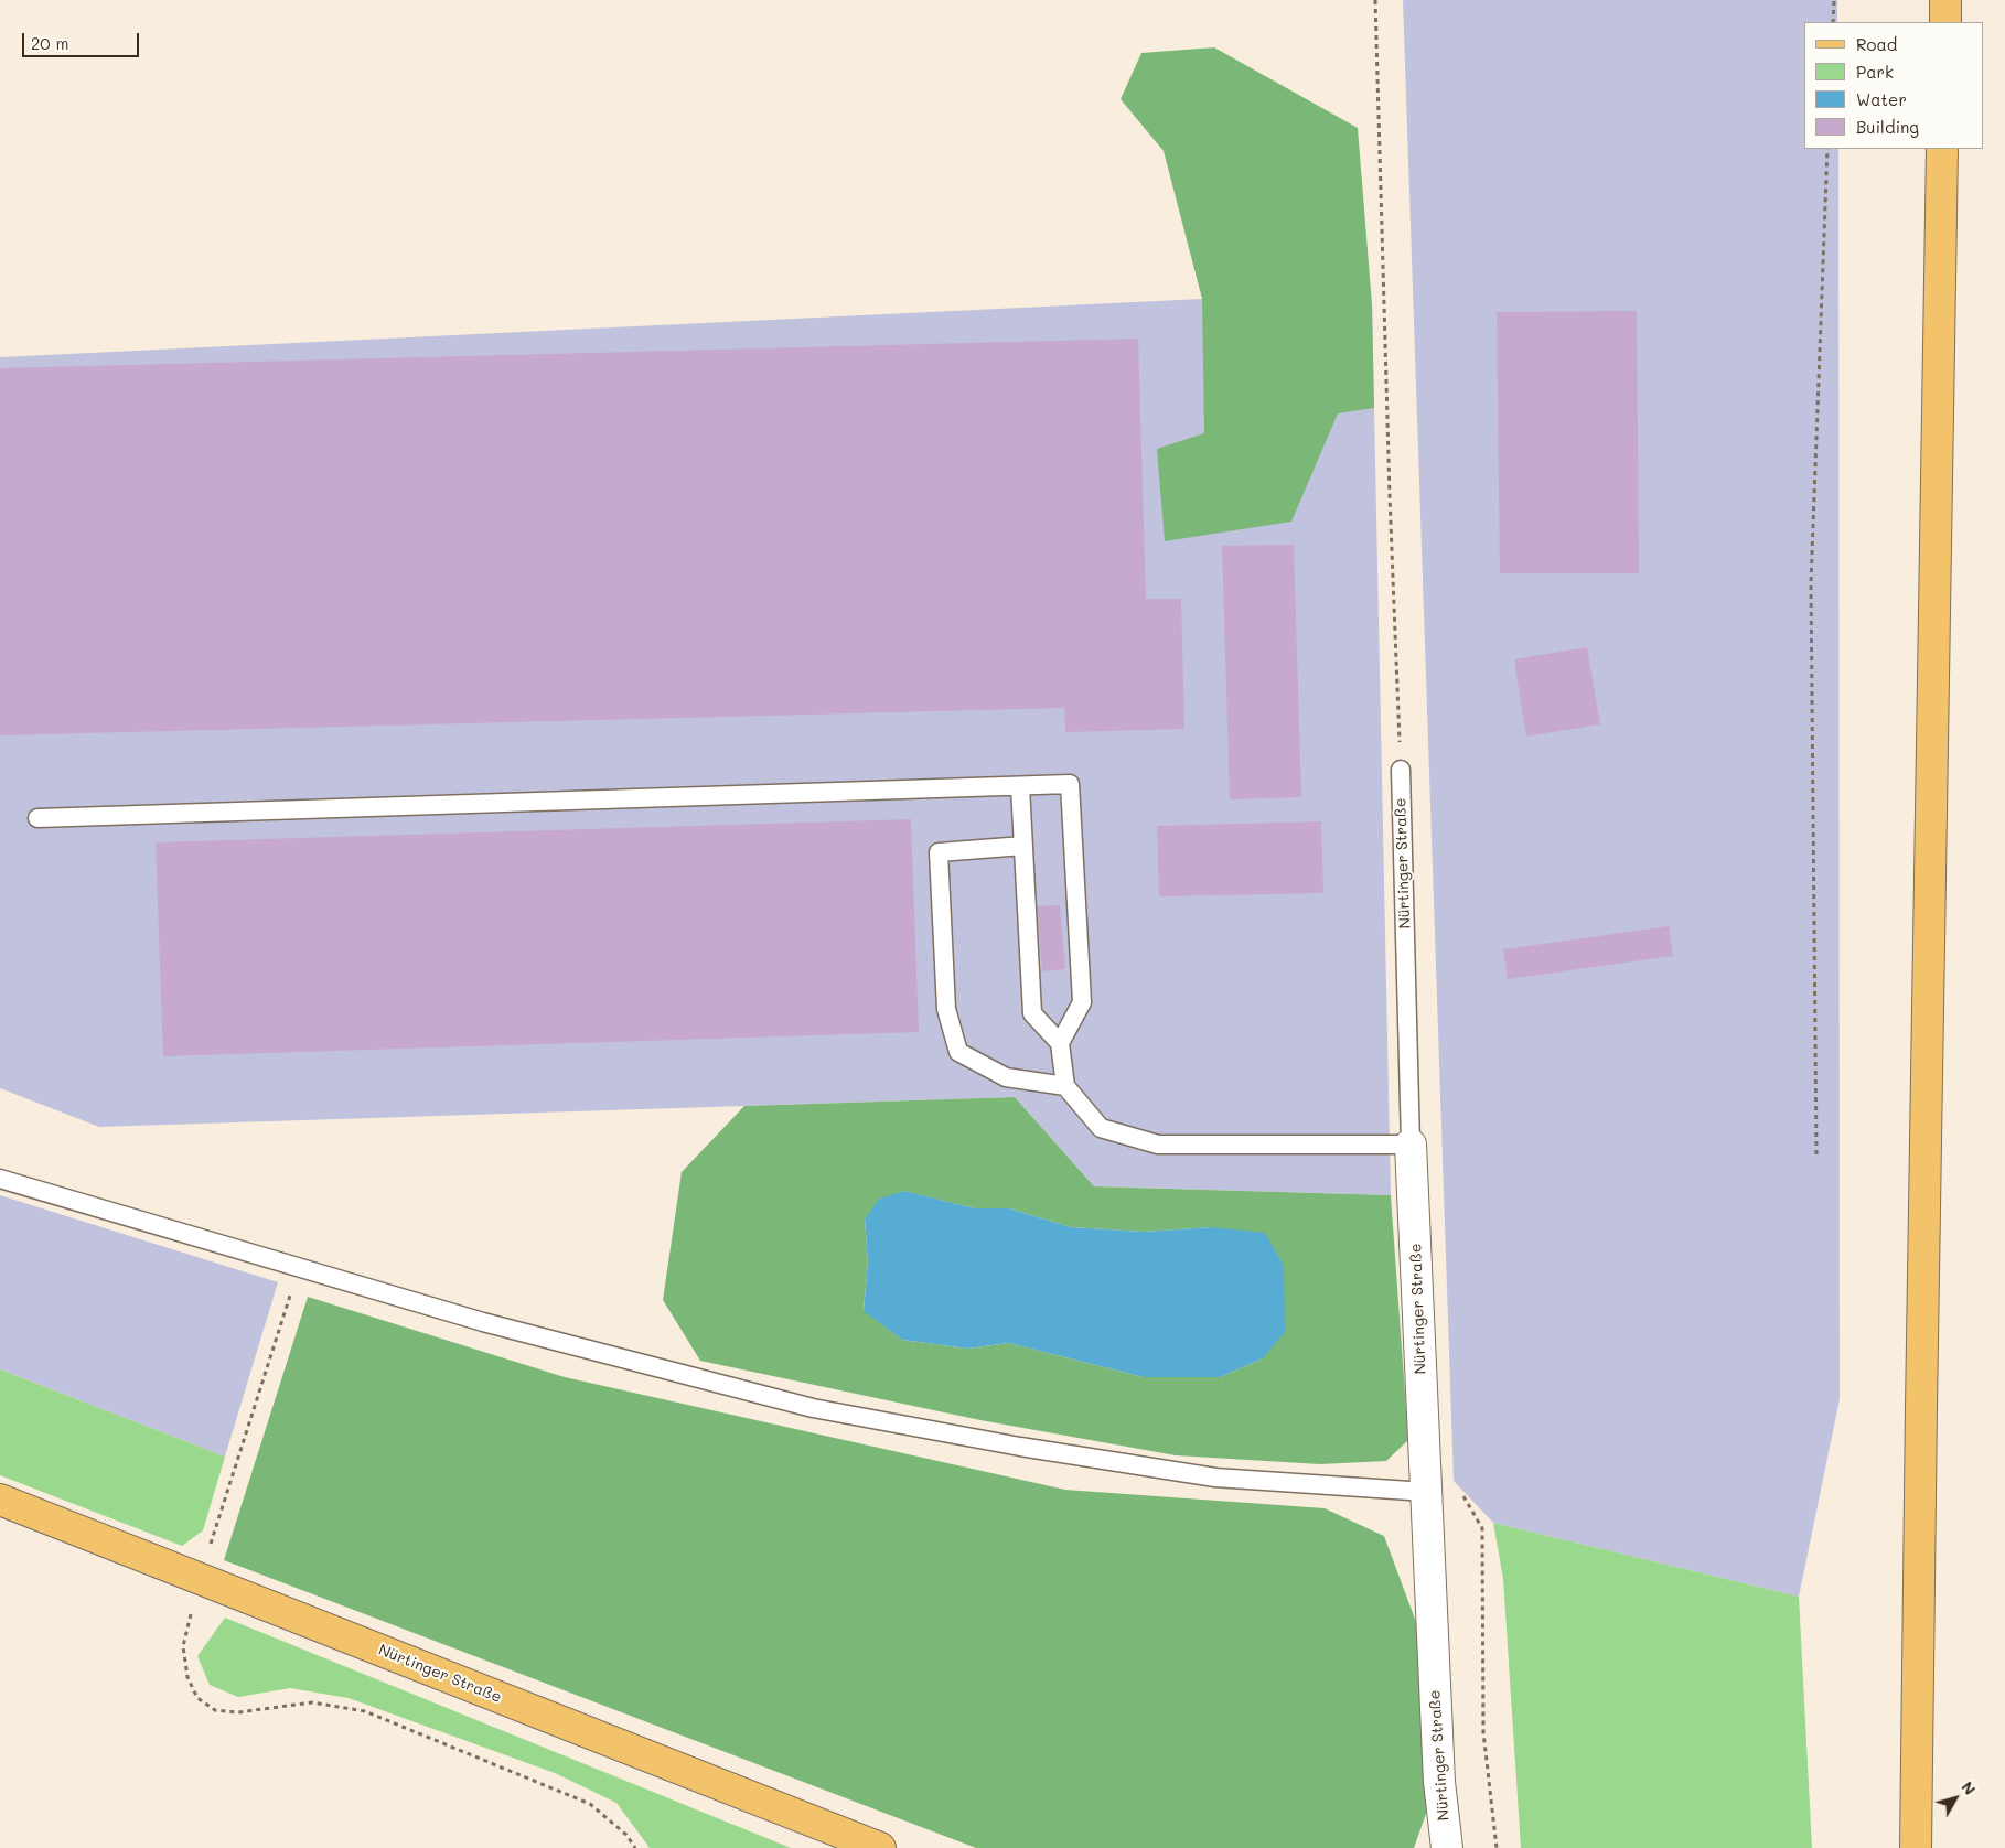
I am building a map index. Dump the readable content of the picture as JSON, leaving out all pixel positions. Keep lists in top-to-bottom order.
{
  "streets": {
    "main road": ["Nürtinger Straße"]
  },
  "legend": [
    "Road",
    "Park",
    "Water",
    "Building"
  ],
  "scale_bar": "20 m",
  "north": "top right"
}
